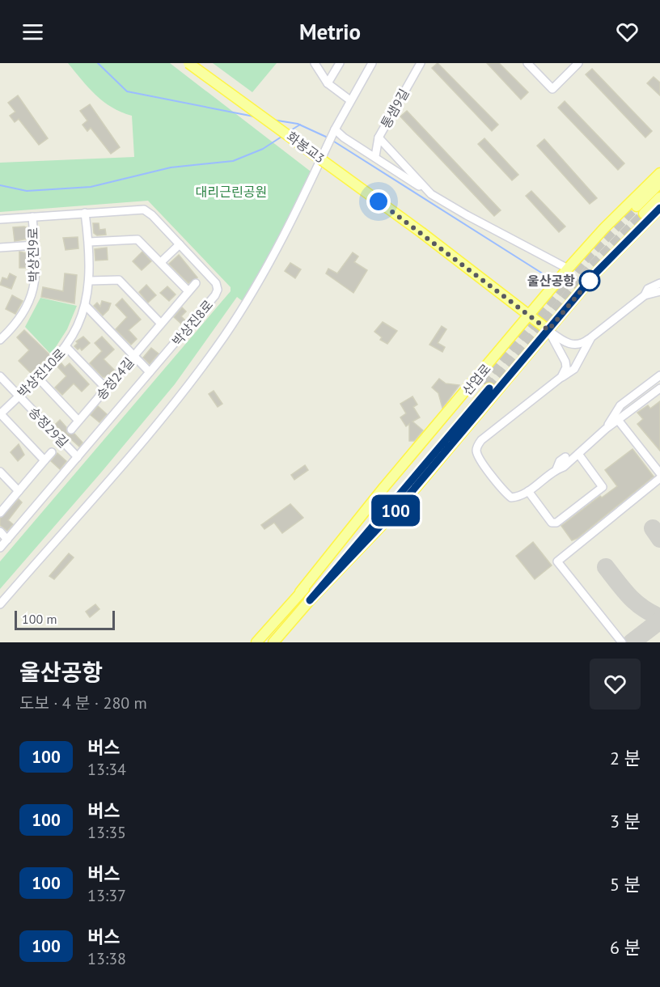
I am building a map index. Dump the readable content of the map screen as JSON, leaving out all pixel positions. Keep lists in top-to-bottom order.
{
  "streets": {
    "main road": ["화봉교3", "산업로"],
    "street": [
      "통샘9길",
      "박상진9로",
      "박상진8로",
      "박상진10로",
      "송정24길",
      "송정29길"
    ]
  },
  "crossings": [
    ["화봉교3", "산업로"],
    ["박상진9로", "박상진8로"],
    ["박상진8로", "박상진10로"],
    ["박상진8로", "송정29길"],
    ["박상진10로", "송정29길"]
  ],
  "parks": ["대리근린공원"],
  "places": ["울산공항"],
  "lines": ["bus line 100"],
  "scale_bar": "100 m",
  "page": {
    "header": "Metrio",
    "on_map": "100",
    "scale": "100 m",
    "heading": ["울산공항", "도보 · 4 분 · 280 m"],
    "list": [
      {
        "mark": "100",
        "name": "버스",
        "note": "13:34",
        "value": "2 분"
      },
      {
        "mark": "100",
        "name": "버스",
        "note": "13:35",
        "value": "3 분"
      },
      {
        "mark": "100",
        "name": "버스",
        "note": "13:37",
        "value": "5 분"
      },
      {
        "mark": "100",
        "name": "버스",
        "note": "13:38",
        "value": "6 분"
      }
    ]
  }
}
